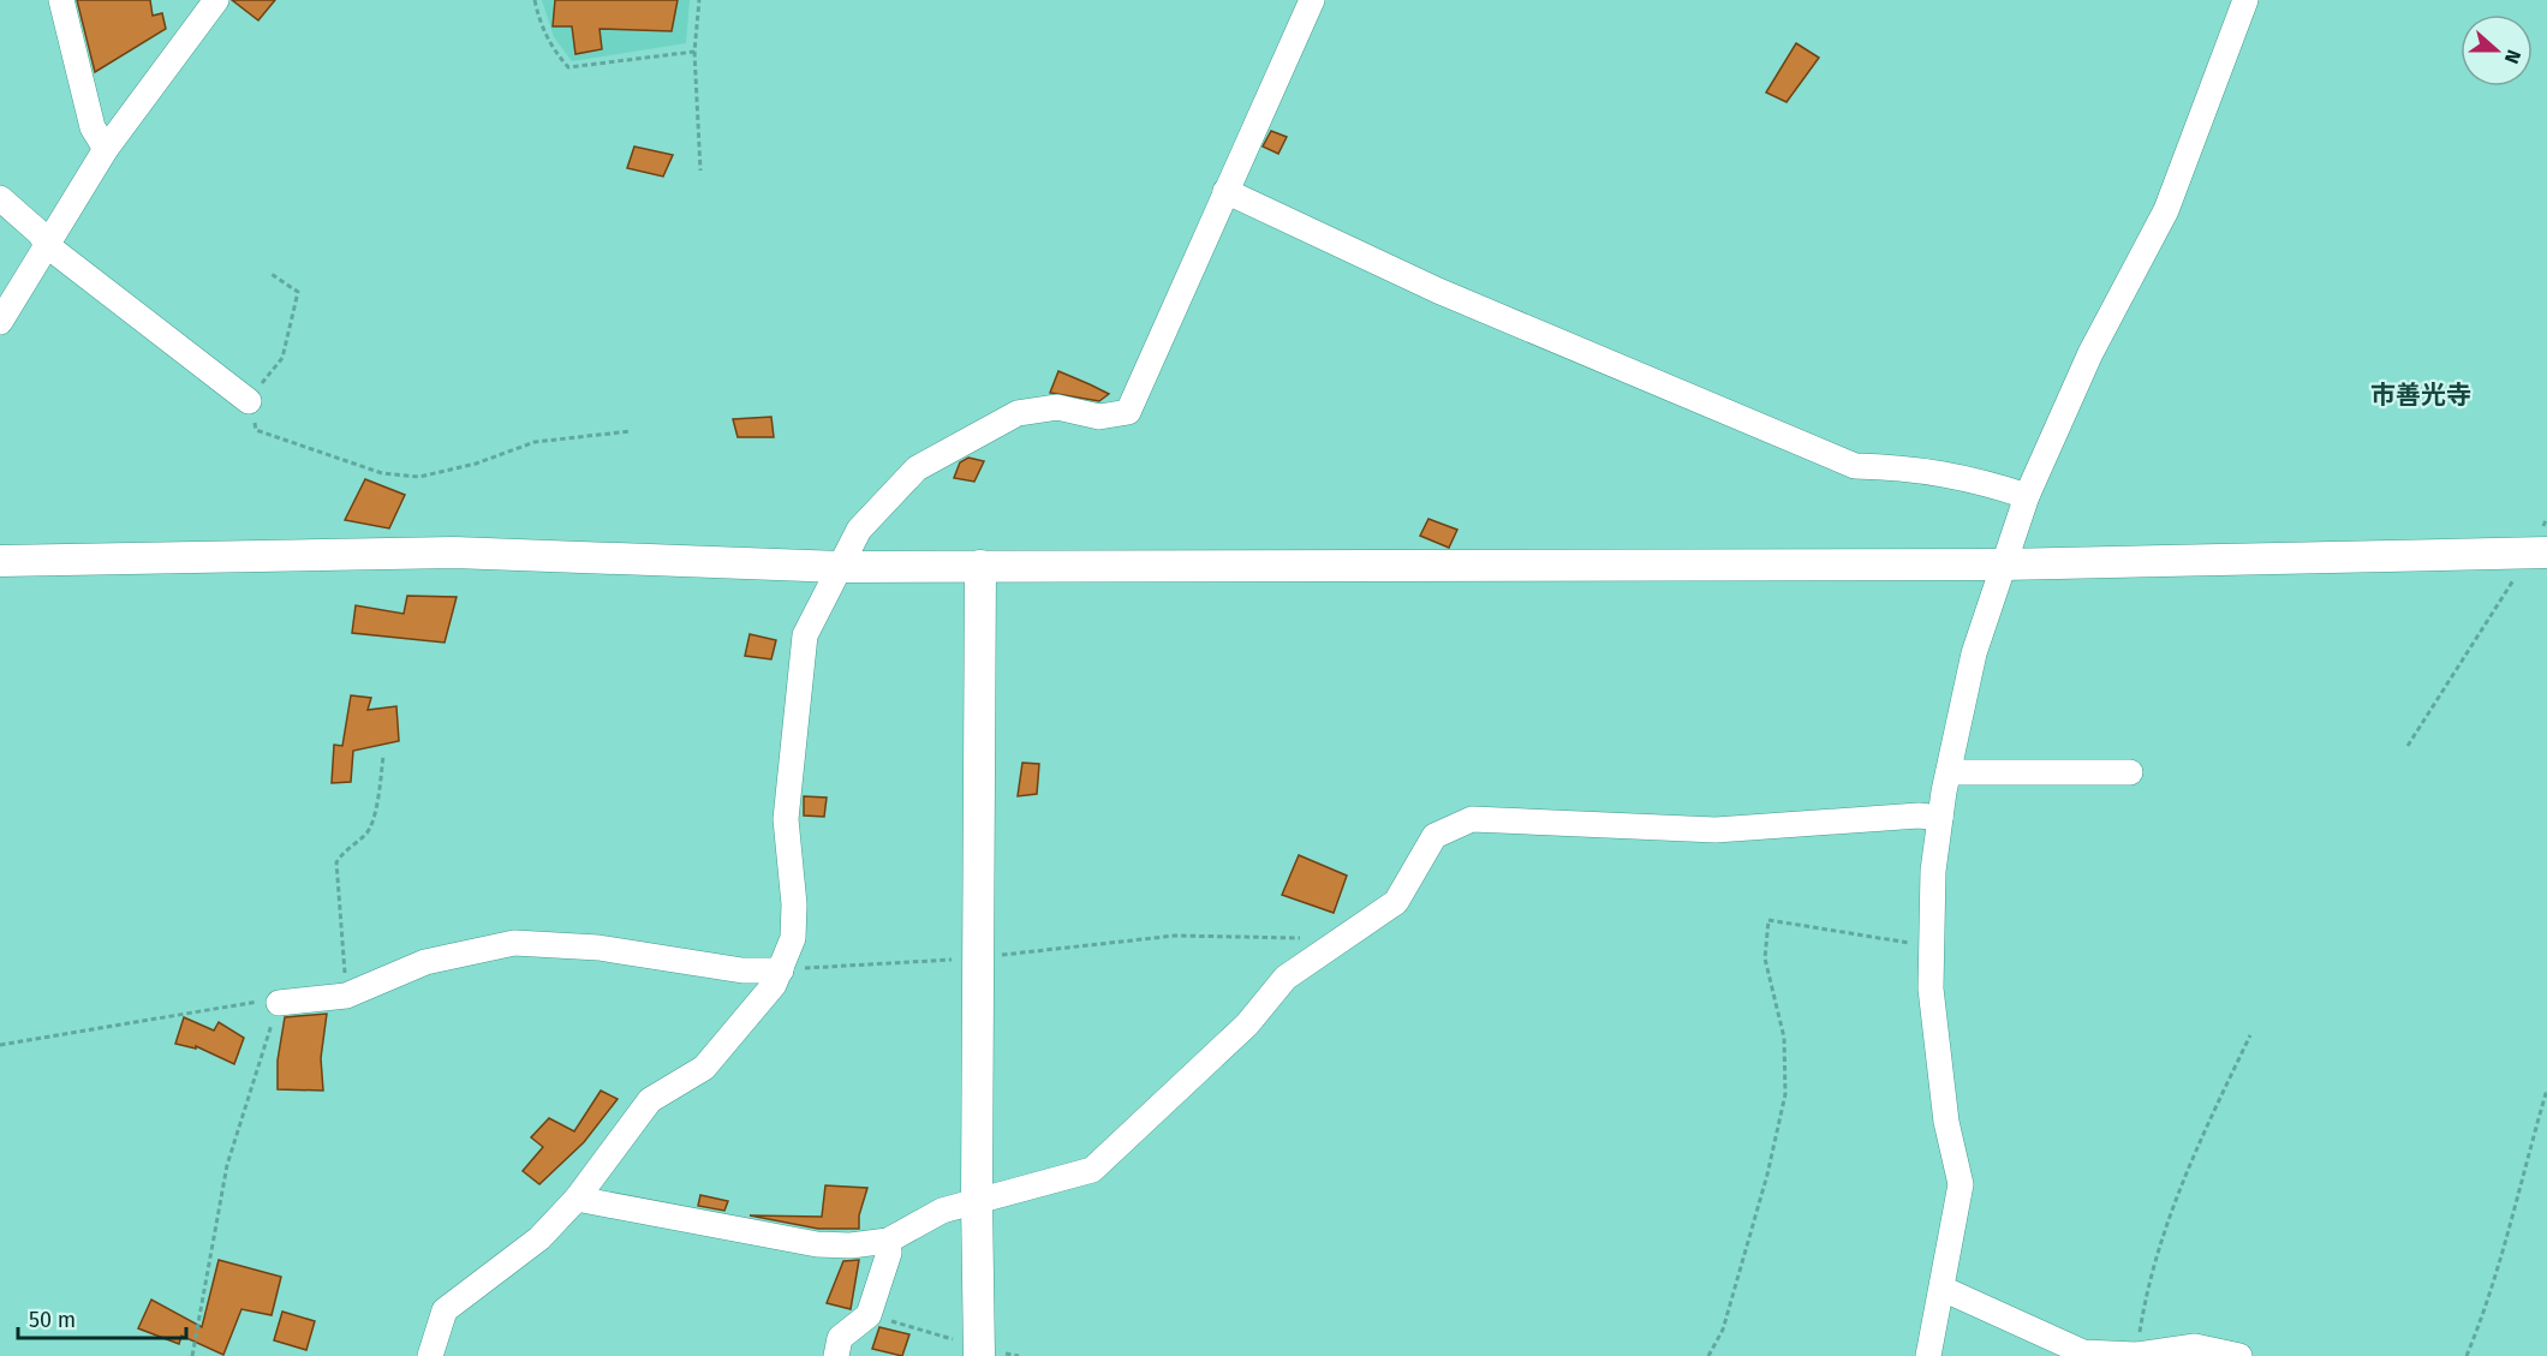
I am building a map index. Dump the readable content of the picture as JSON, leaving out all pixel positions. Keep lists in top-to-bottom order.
{
  "districts": ["市善光寺"],
  "scale_bar": "50 m",
  "north": "right"
}
